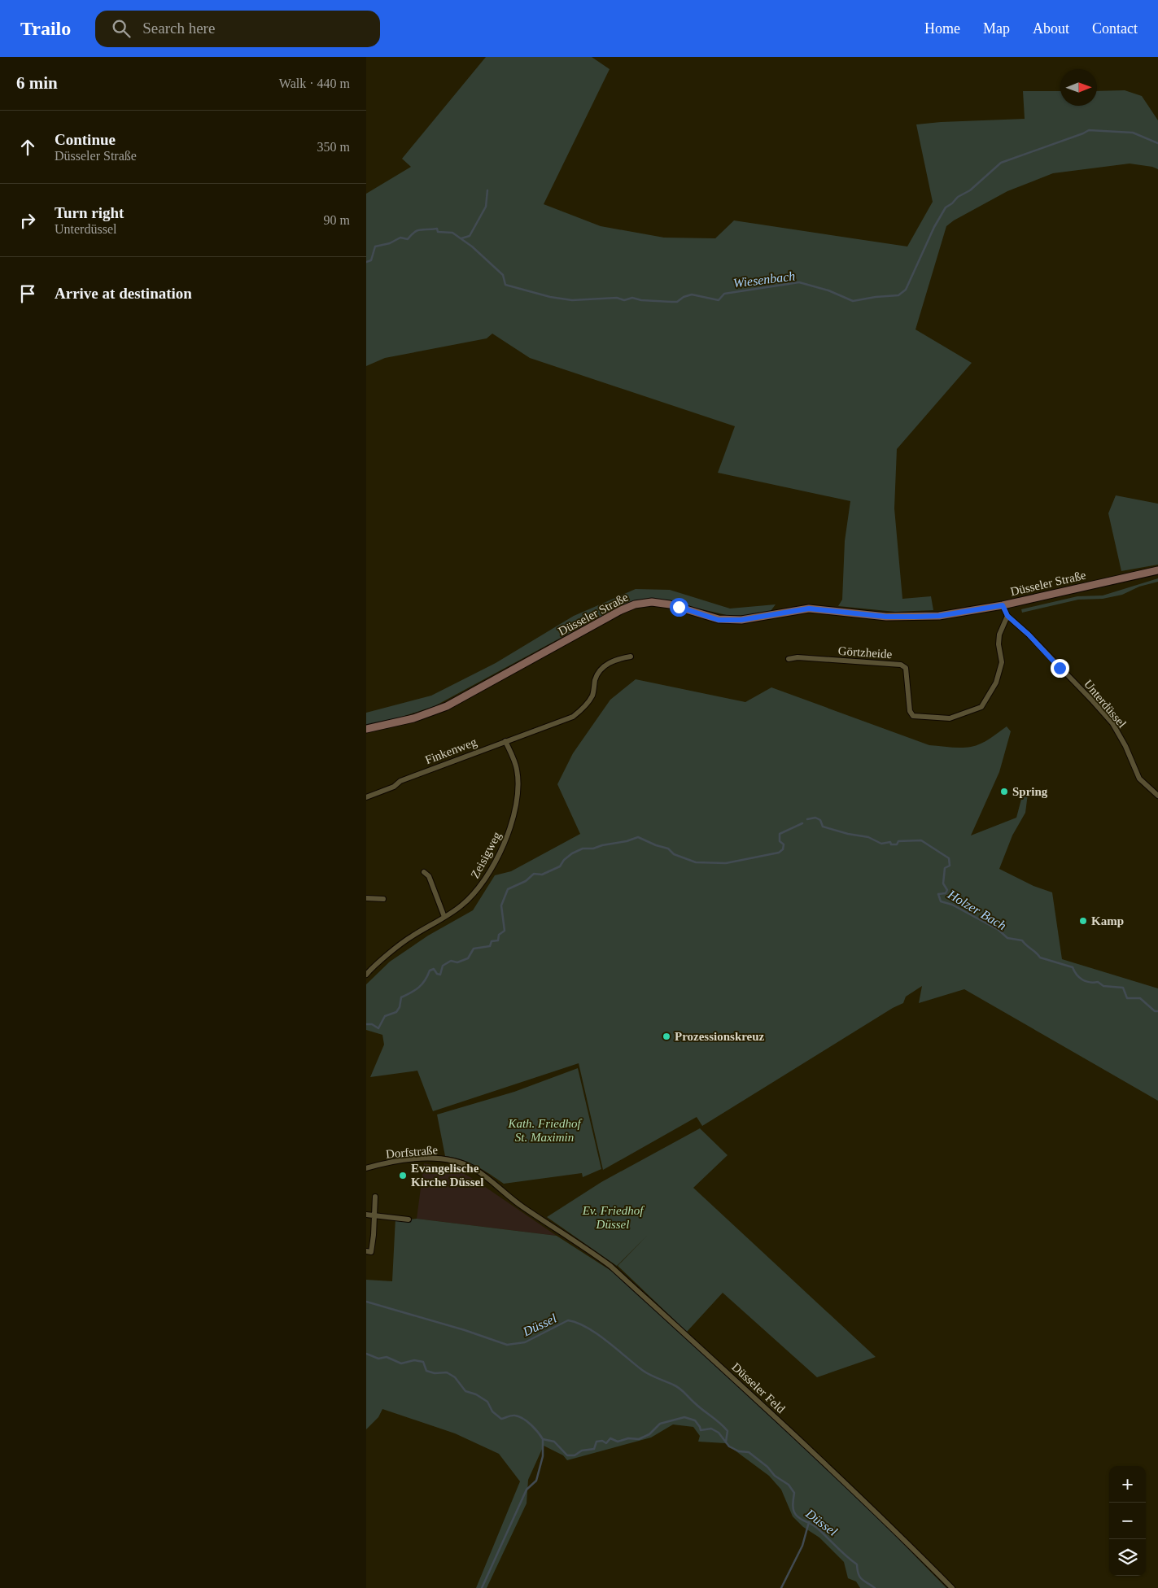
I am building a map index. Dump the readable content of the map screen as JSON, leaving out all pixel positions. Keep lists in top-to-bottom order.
{
  "streets": {
    "main road": ["Düsseler Straße"],
    "street": [
      "Görtzheide",
      "Unterdüssel",
      "Finkenweg",
      "Zeisigweg",
      "Dorfstraße",
      "Düsseler Feld"
    ]
  },
  "crossings": [
    ["Görtzheide", "Unterdüssel"],
    ["Finkenweg", "Zeisigweg"],
    ["Dorfstraße", "Düsseler Feld"]
  ],
  "water": ["Wiesenbach", "Holzer Bach", "Düssel"],
  "parks": ["Kath. Friedhof St. Maximin", "Ev. Friedhof Düssel"],
  "places": [
    "Spring",
    "Kamp",
    "Prozessionskreuz",
    "Evangelische Kirche Düssel"
  ],
  "north": "right",
  "page": {
    "header": "Trailo",
    "search": "Search here",
    "nav": [
      "Home",
      "Map",
      "About",
      "Contact"
    ],
    "heading": ["6 min", "Walk · 440 m"],
    "list": [
      ["Continue", "Düsseler Straße", "350 m"],
      ["Turn right", "Unterdüssel", "90 m"],
      "Arrive at destination"
    ],
    "map_buttons": ["+", "−"]
  }
}
